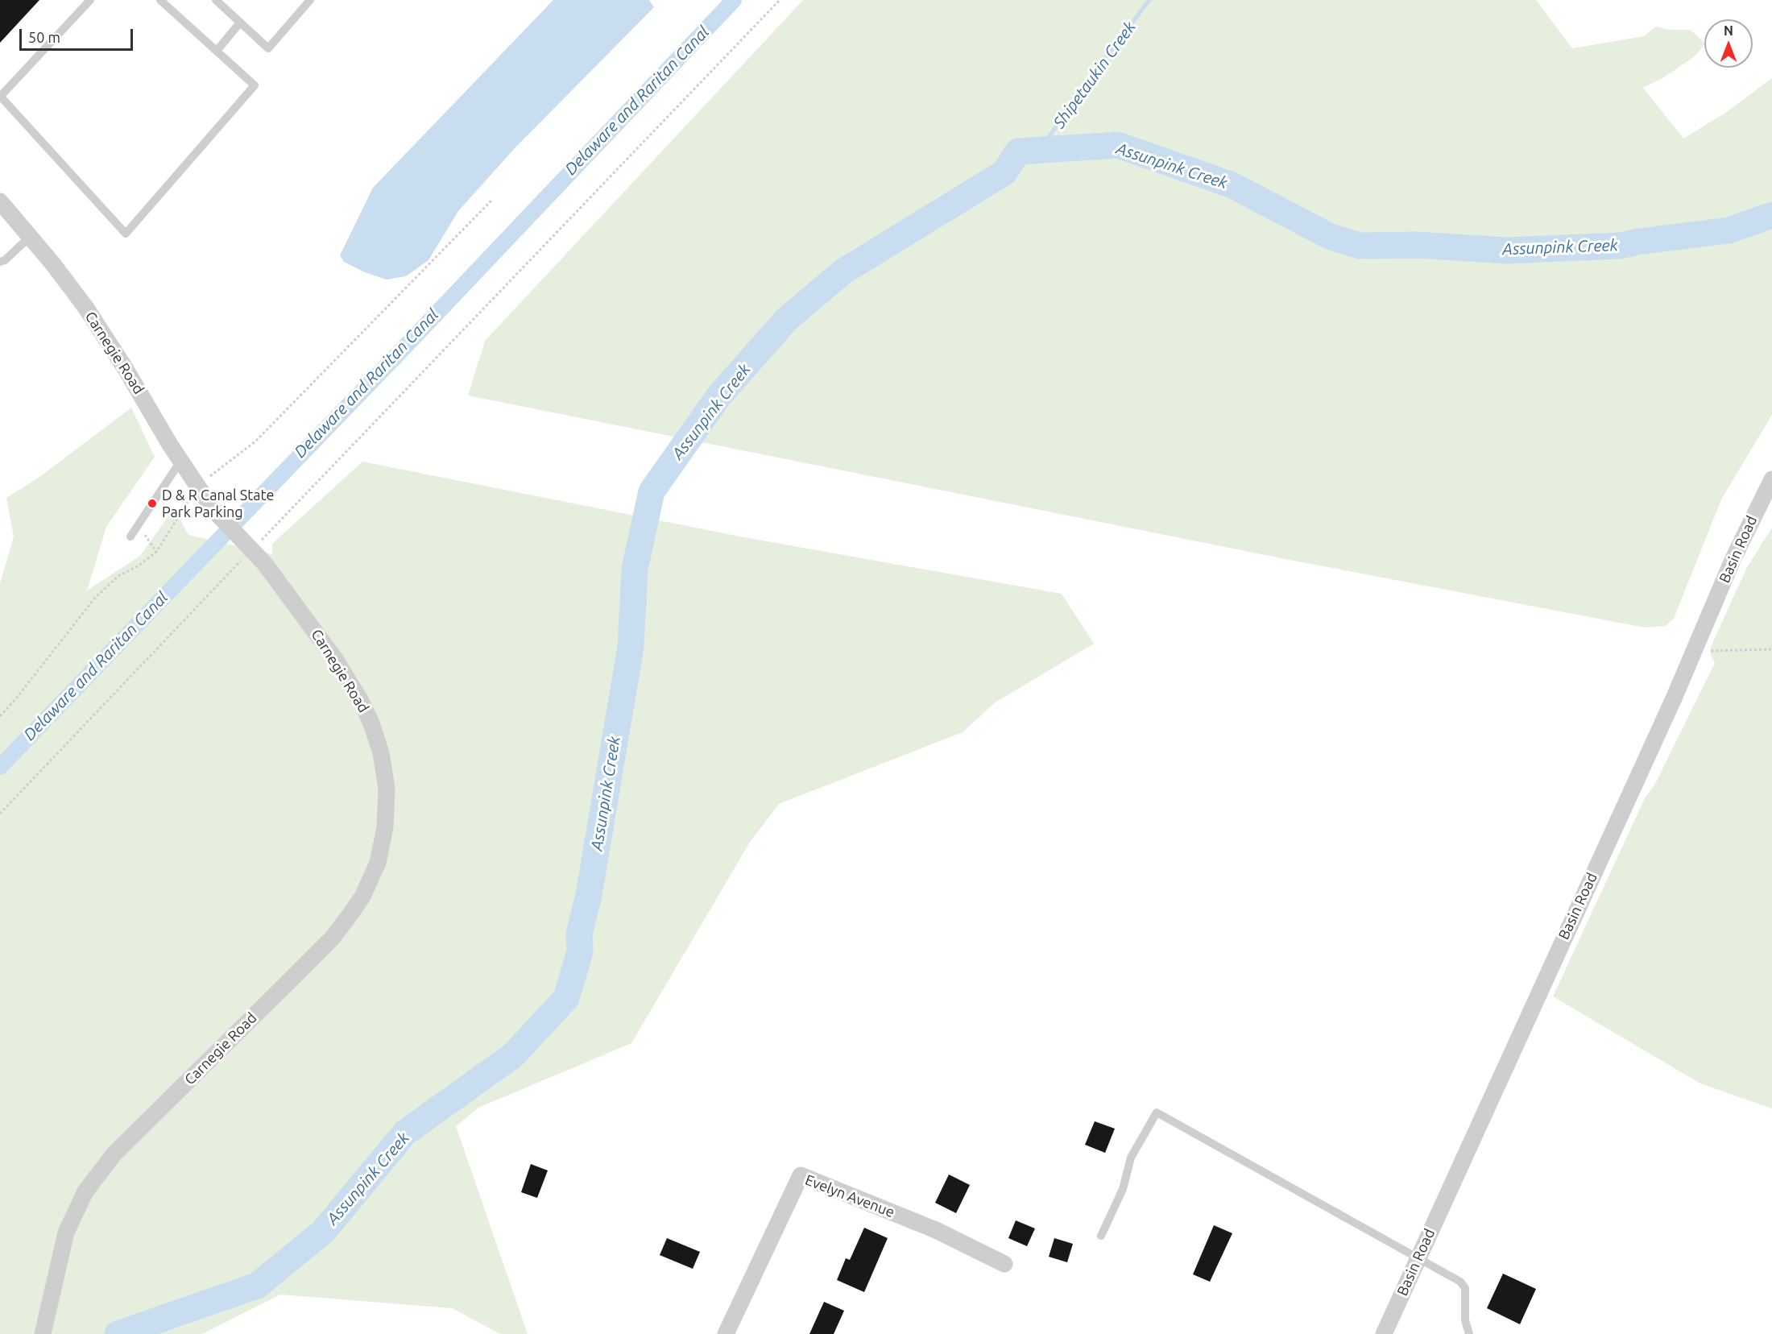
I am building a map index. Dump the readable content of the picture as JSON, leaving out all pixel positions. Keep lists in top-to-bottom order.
{
  "streets": {
    "street": ["Carnegie Road", "Basin Road", "Evelyn Avenue"]
  },
  "water": ["Shipetaukin Creek", "Delaware and Raritan Canal", "Assunpink Creek"],
  "places": ["D & R Canal State Park Parking"],
  "scale_bar": "50 m",
  "north": "top"
}
